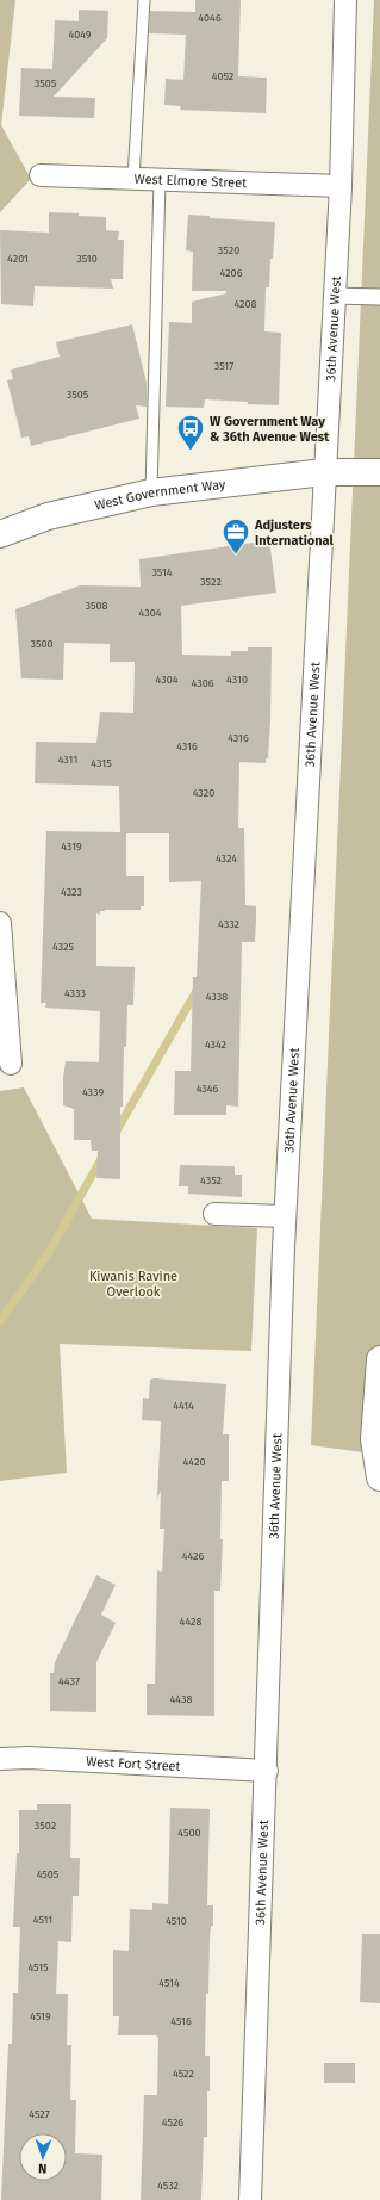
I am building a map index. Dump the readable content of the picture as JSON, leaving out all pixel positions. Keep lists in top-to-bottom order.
{
  "streets": {
    "main road": ["West Government Way"],
    "street": ["West Elmore Street", "36th Avenue West", "West Fort Street"]
  },
  "crossings": [
    ["West Elmore Street", "36th Avenue West"],
    ["36th Avenue West", "West Government Way"],
    ["36th Avenue West", "West Fort Street"]
  ],
  "parks": ["Kiwanis Ravine Overlook"],
  "places": {
    "bus stop": ["W Government Way & 36th Avenue West"],
    "office": ["Adjusters International"]
  },
  "house_numbers": [
    "4046",
    "4049",
    "4052",
    "3505",
    "3520",
    "4201",
    "3510",
    "4206",
    "4208",
    "3517",
    "3505",
    "3514",
    "3522",
    "3508",
    "4304",
    "3500",
    "4304",
    "4310",
    "4306",
    "4316",
    "4316",
    "4311",
    "4315",
    "4320",
    "4319",
    "4324",
    "4323",
    "4332",
    "4325",
    "4333",
    "4338",
    "4342",
    "4346",
    "4339",
    "4352",
    "4414",
    "4420",
    "4426",
    "4428",
    "4437",
    "4438",
    "3502",
    "4500",
    "4505",
    "4511",
    "4510",
    "4515",
    "4514",
    "4519",
    "4516",
    "4522",
    "4527",
    "4526",
    "4532"
  ],
  "north": "bottom"
}
